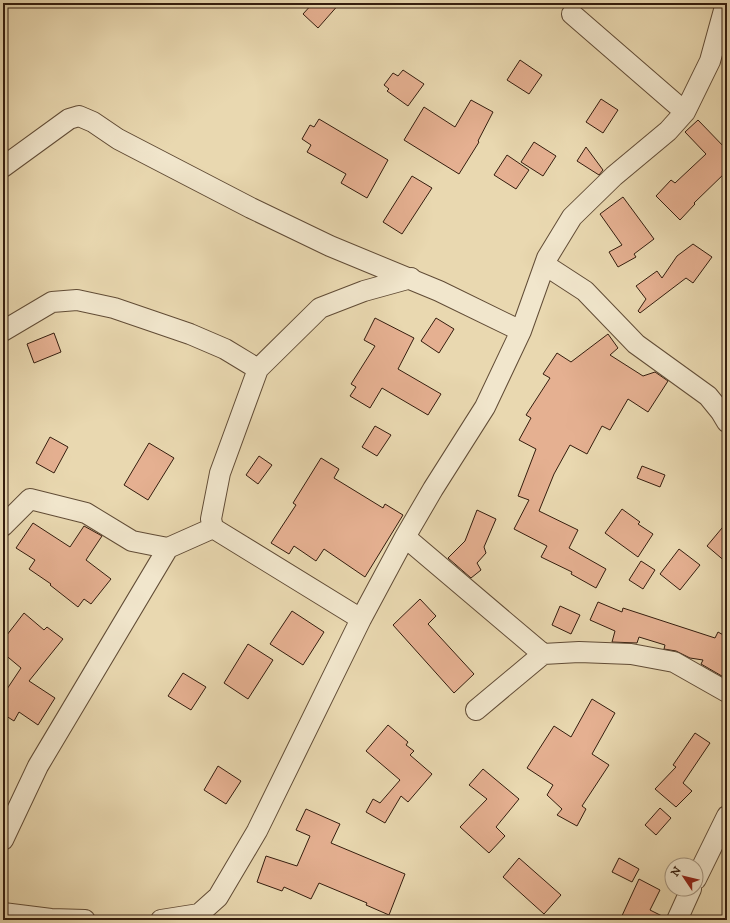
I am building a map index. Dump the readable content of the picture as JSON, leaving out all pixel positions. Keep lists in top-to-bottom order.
{
  "north": "top left"
}
